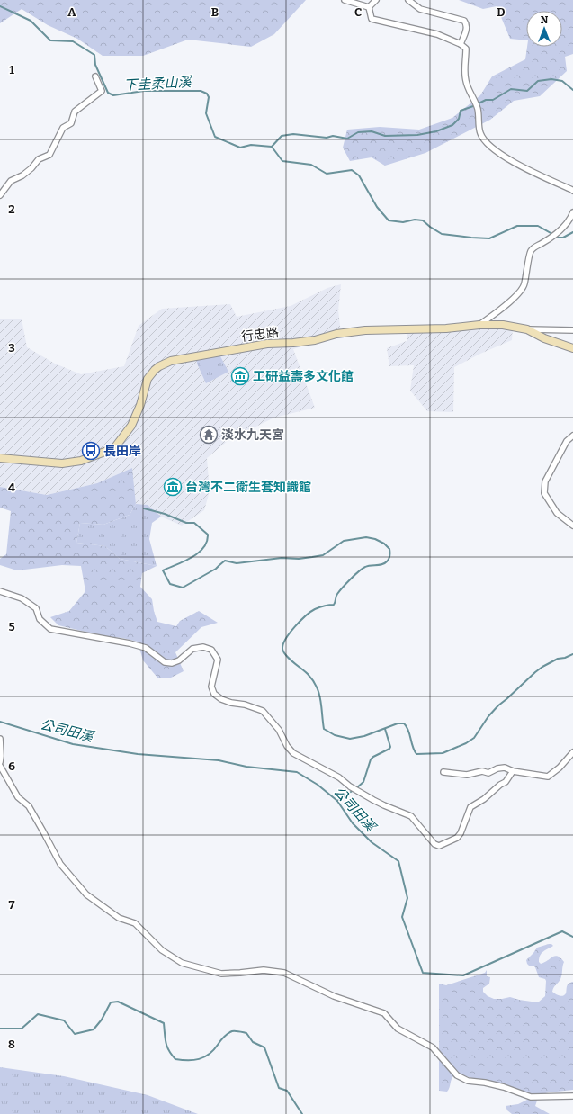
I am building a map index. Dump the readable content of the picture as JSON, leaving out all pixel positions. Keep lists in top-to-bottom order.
{
  "streets": {
    "street": ["行忠路"]
  },
  "water": ["下圭柔山溪", "公司田溪"],
  "places": {
    "museum": ["工研益壽多文化館", "台灣不二衛生套知識館"],
    "temple": ["淡水九天宮"],
    "bus stop": ["長田岸"]
  },
  "north": "top",
  "grid": {
    "columns": [
      "A",
      "B",
      "C",
      "D"
    ],
    "rows": [
      "1",
      "2",
      "3",
      "4",
      "5",
      "6",
      "7",
      "8"
    ]
  }
}
